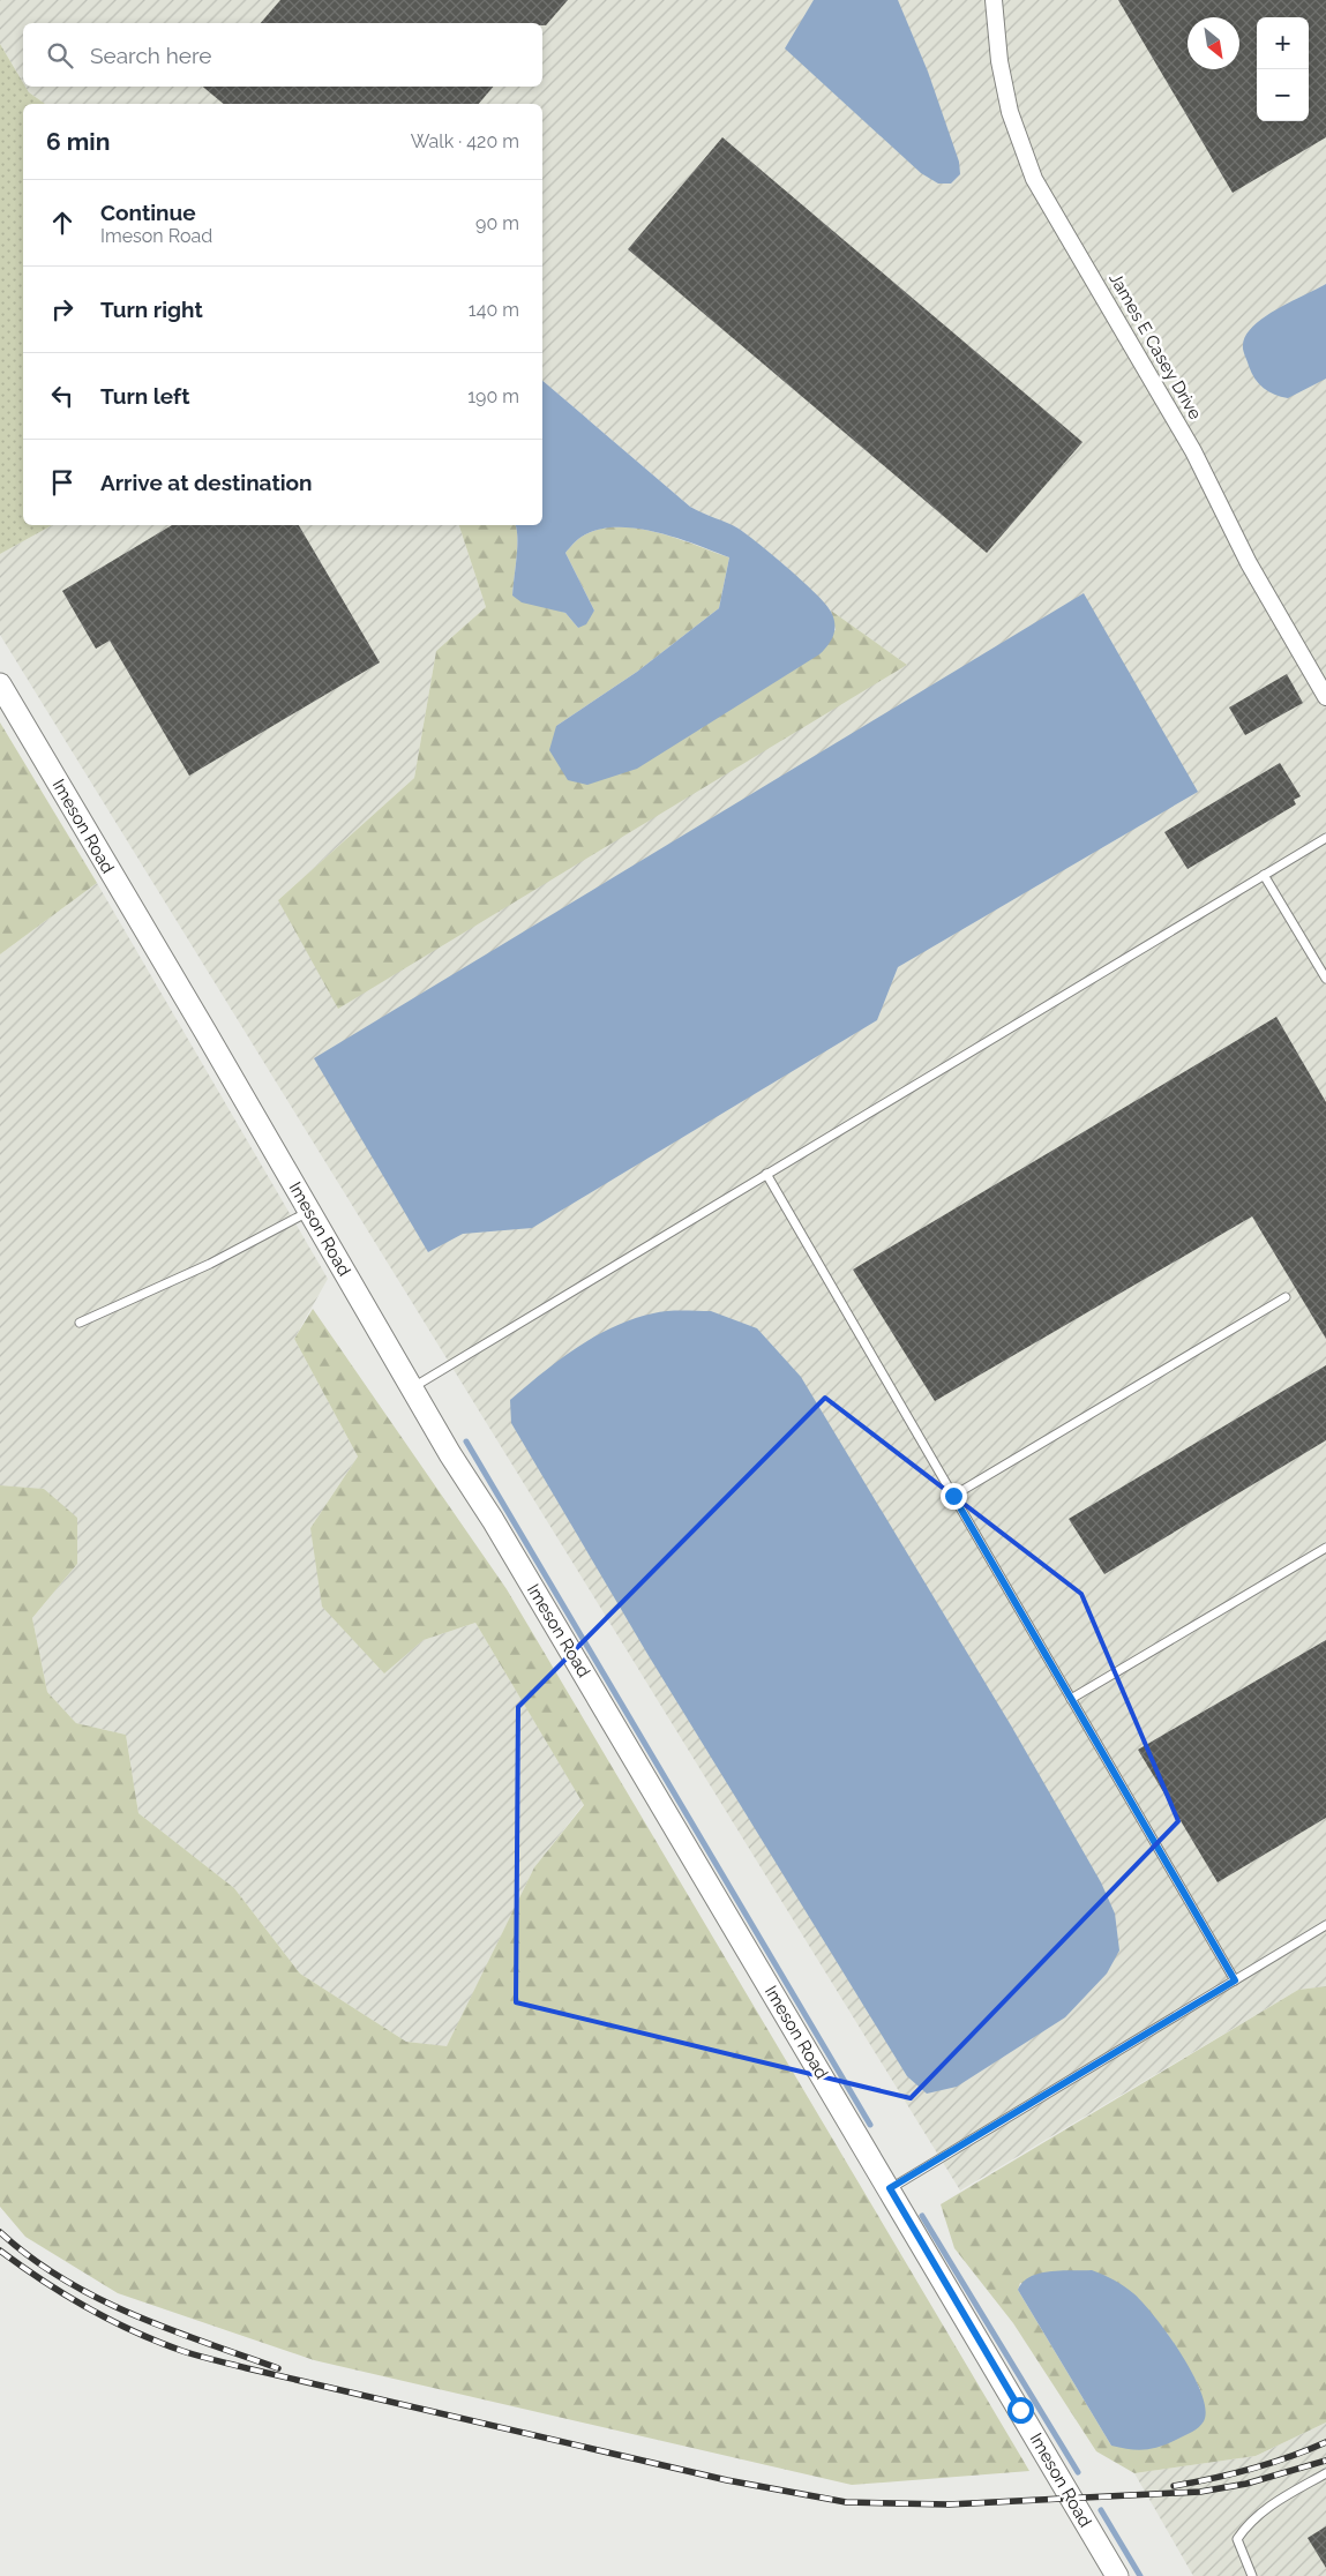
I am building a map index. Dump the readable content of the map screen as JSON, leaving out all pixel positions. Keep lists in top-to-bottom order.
{
  "streets": {
    "street": ["James E Casey Drive", "Imeson Road"]
  },
  "north": "bottom right",
  "page": {
    "map_buttons": ["+", "−"],
    "search": "Search here",
    "heading": ["6 min", "Walk · 420 m"],
    "list": [
      ["Continue", "Imeson Road", "90 m"],
      ["Turn right", "140 m"],
      ["Turn left", "190 m"],
      "Arrive at destination"
    ]
  }
}
